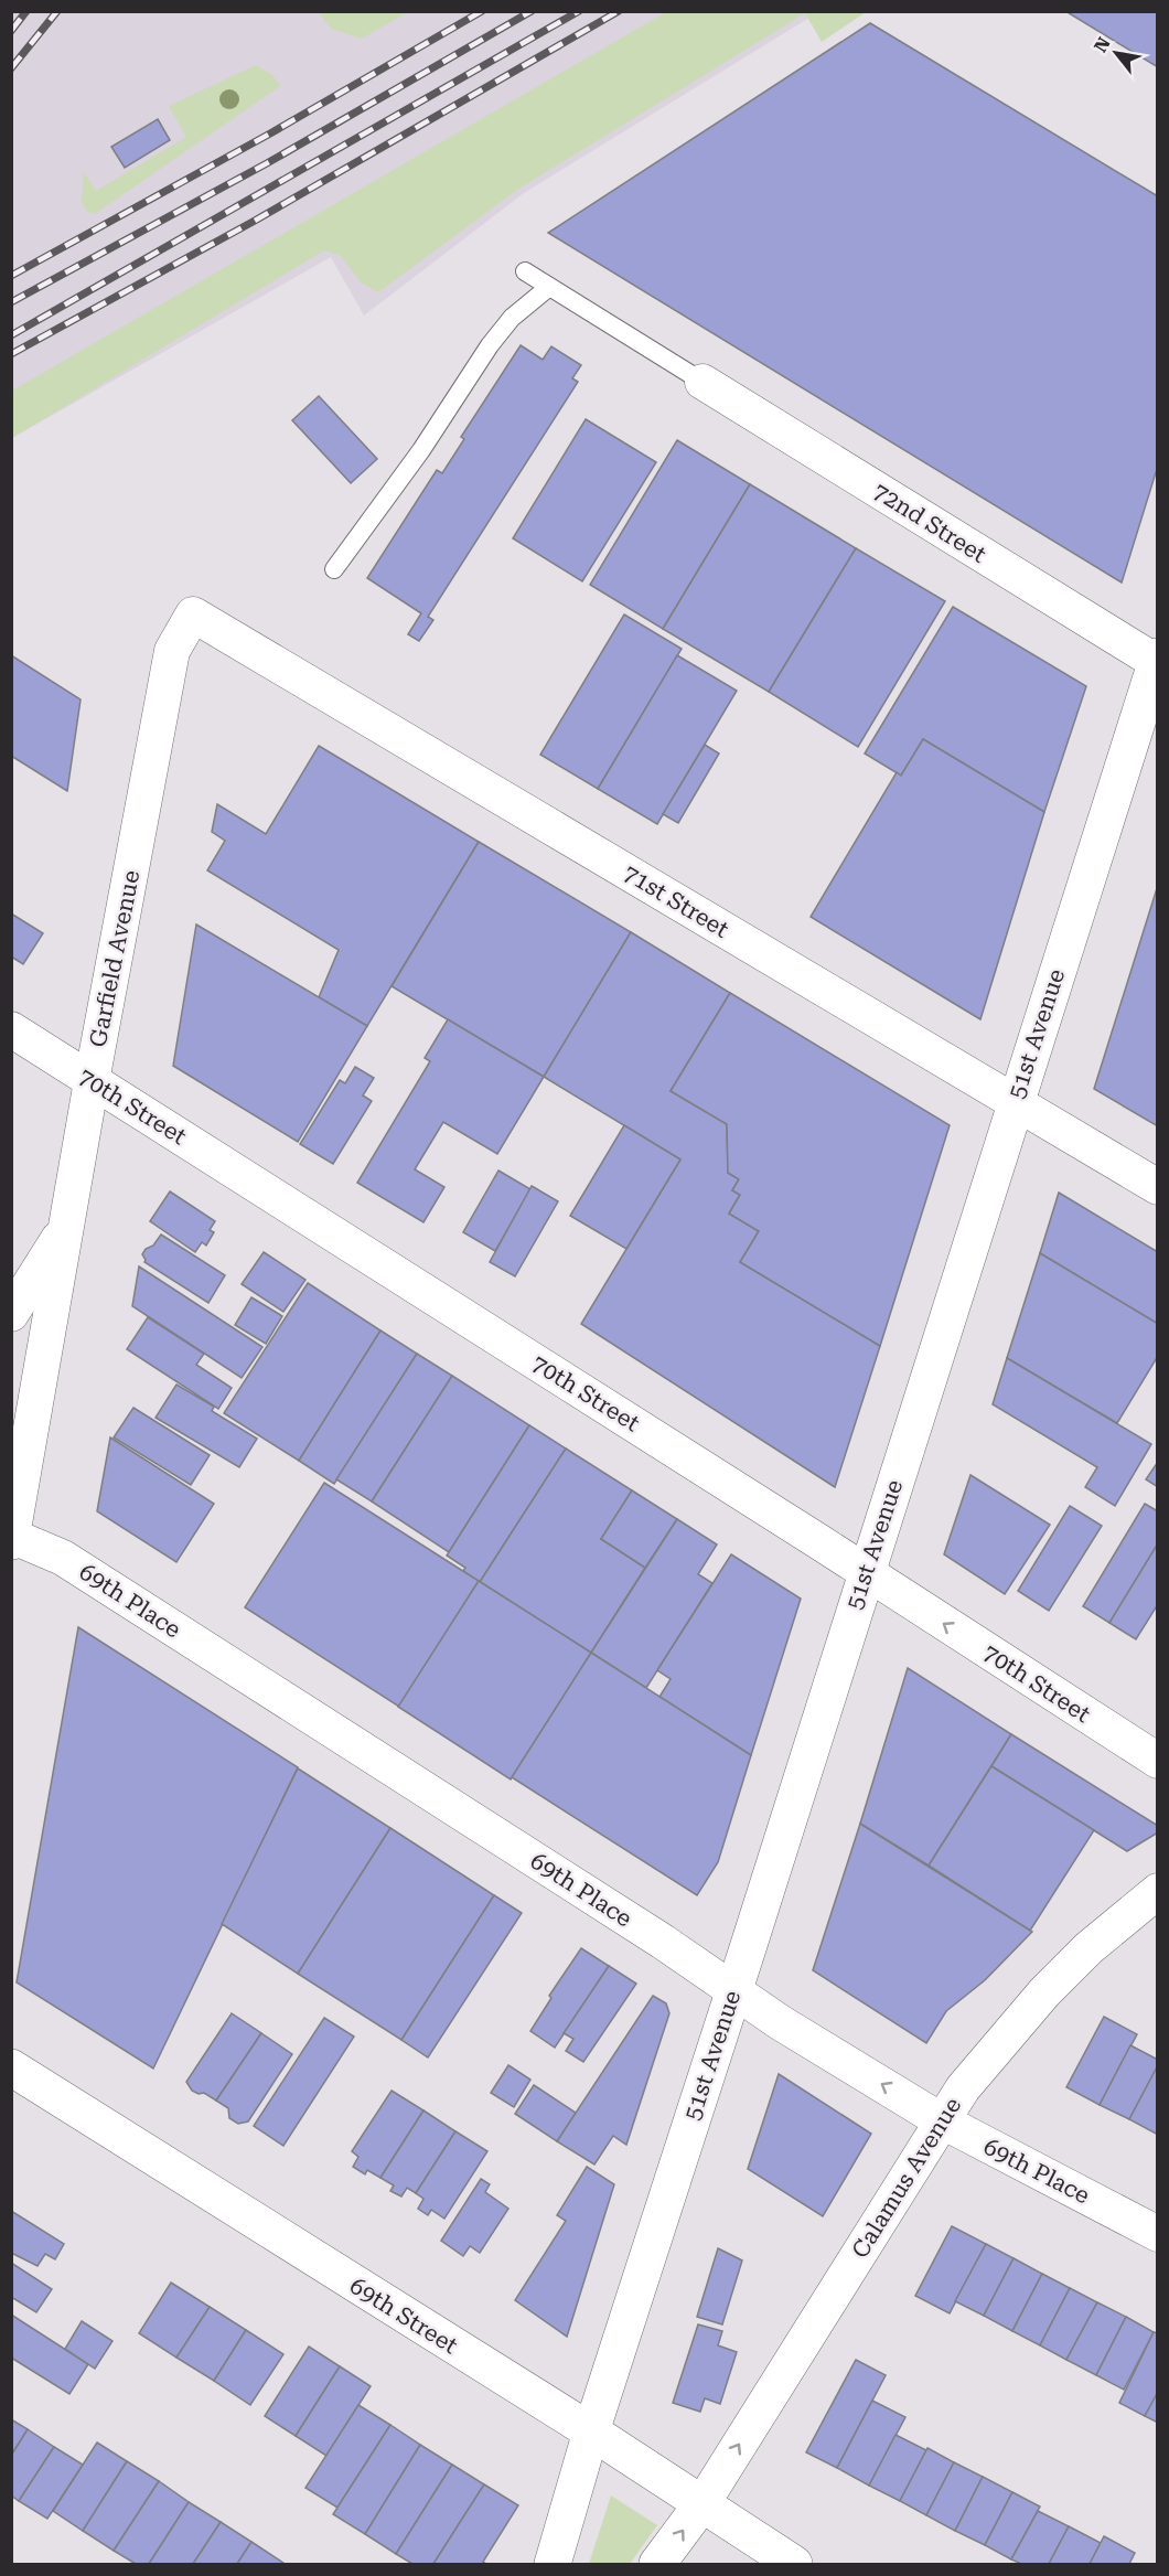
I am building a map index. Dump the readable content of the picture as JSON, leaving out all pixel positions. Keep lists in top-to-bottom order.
{
  "streets": {
    "street": [
      "72nd Street",
      "71st Street",
      "Garfield Avenue",
      "51st Avenue",
      "70th Street",
      "69th Place",
      "Calamus Avenue",
      "69th Street"
    ]
  },
  "crossings": [
    ["72nd Street", "51st Avenue"],
    ["71st Street", "Garfield Avenue"],
    ["71st Street", "51st Avenue"],
    ["Garfield Avenue", "70th Street"],
    ["Garfield Avenue", "69th Place"],
    ["51st Avenue", "70th Street"],
    ["51st Avenue", "69th Place"],
    ["51st Avenue", "69th Street"],
    ["69th Place", "Calamus Avenue"],
    ["Calamus Avenue", "69th Street"]
  ],
  "one_way": ["Calamus Avenue"],
  "north": "top left"
}
